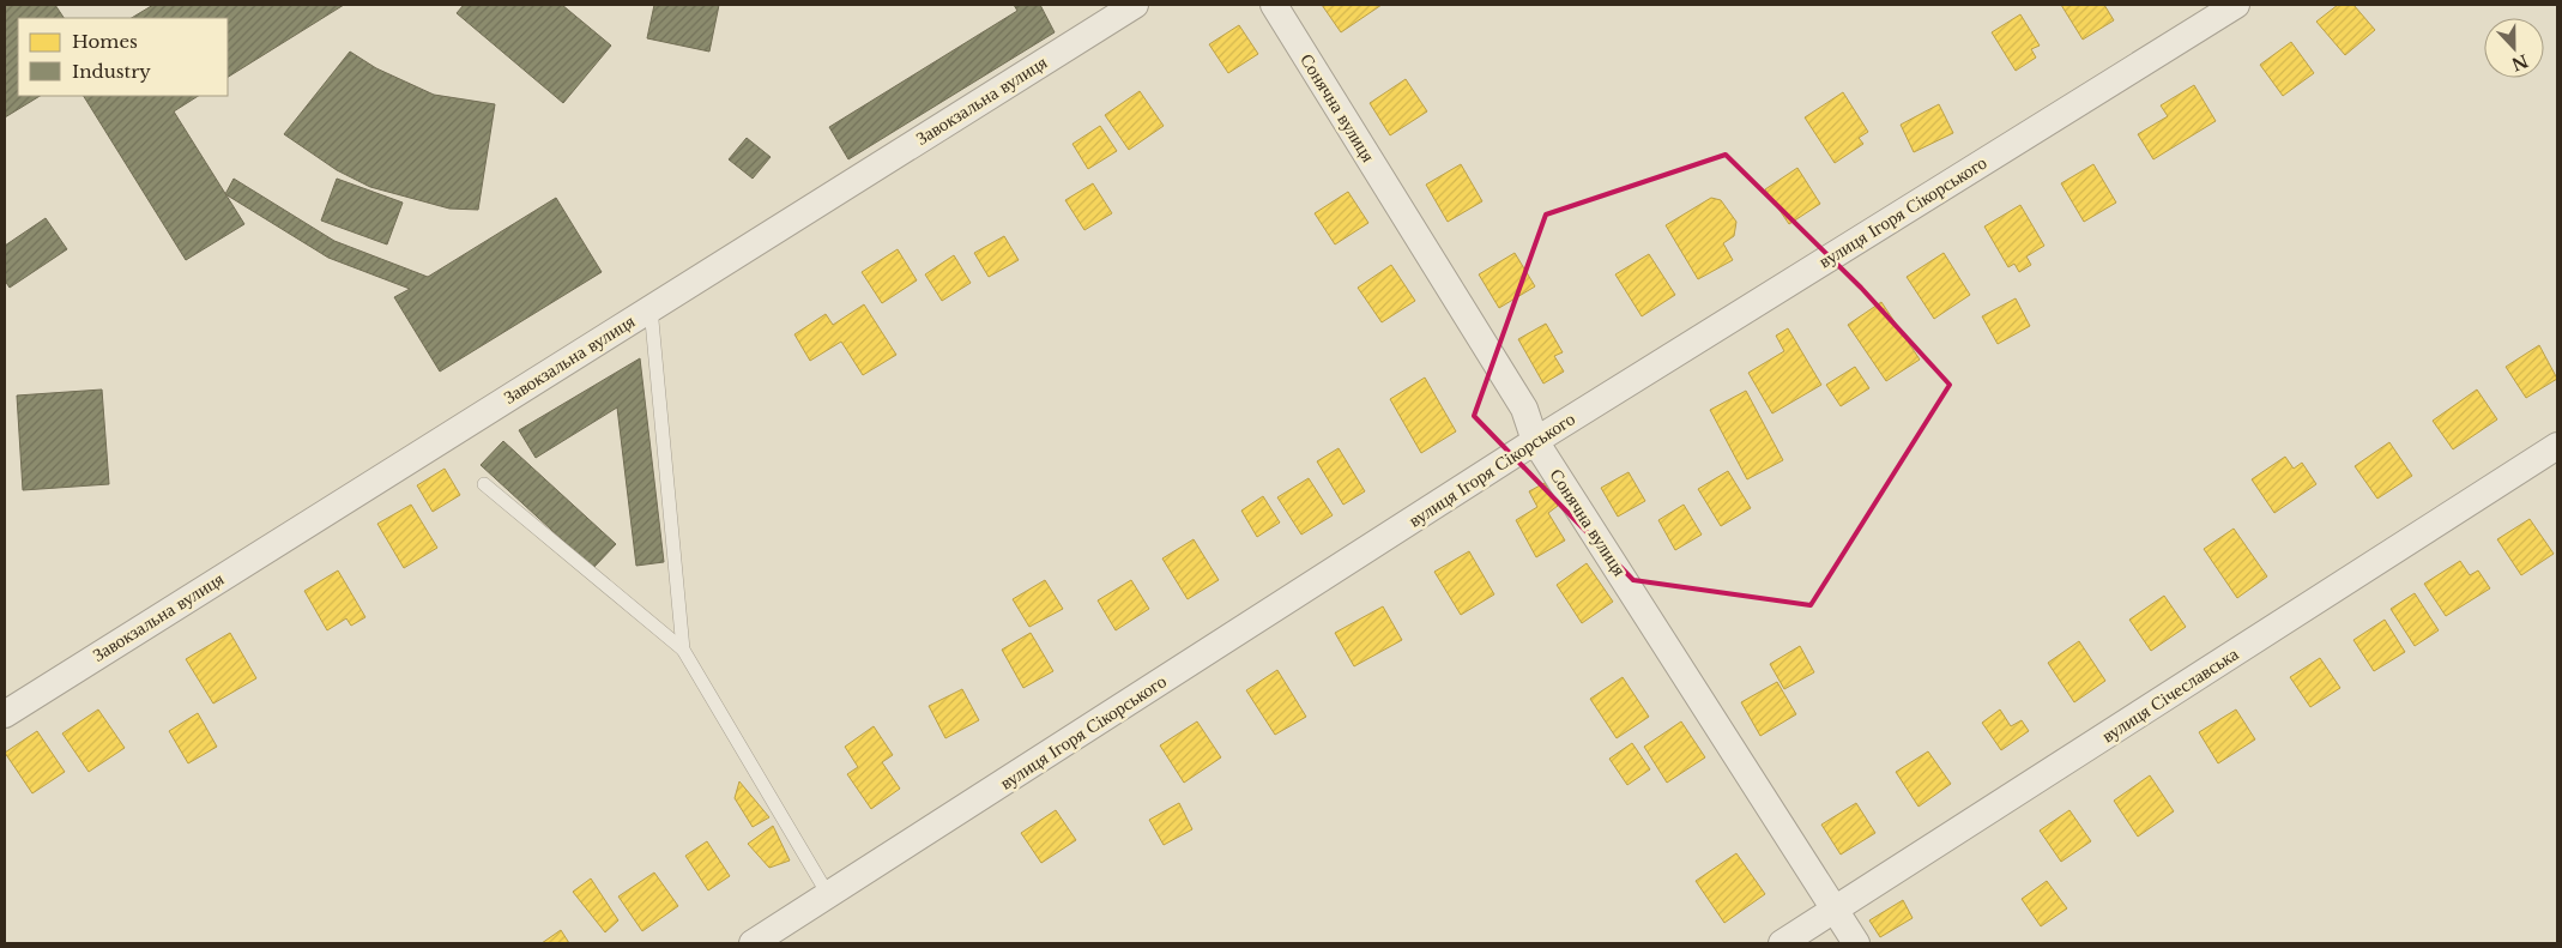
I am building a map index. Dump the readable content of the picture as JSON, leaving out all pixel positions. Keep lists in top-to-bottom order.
{
  "streets": {
    "street": [
      "Завокзальна вулиця",
      "Сонячна вулиця",
      "вулиця Ігоря Сікорського",
      "вулиця Січеславська"
    ]
  },
  "crossings": [
    ["Сонячна вулиця", "вулиця Ігоря Сікорського"],
    ["Сонячна вулиця", "вулиця Січеславська"]
  ],
  "legend": ["Homes", "Industry"],
  "north": "bottom"
}
